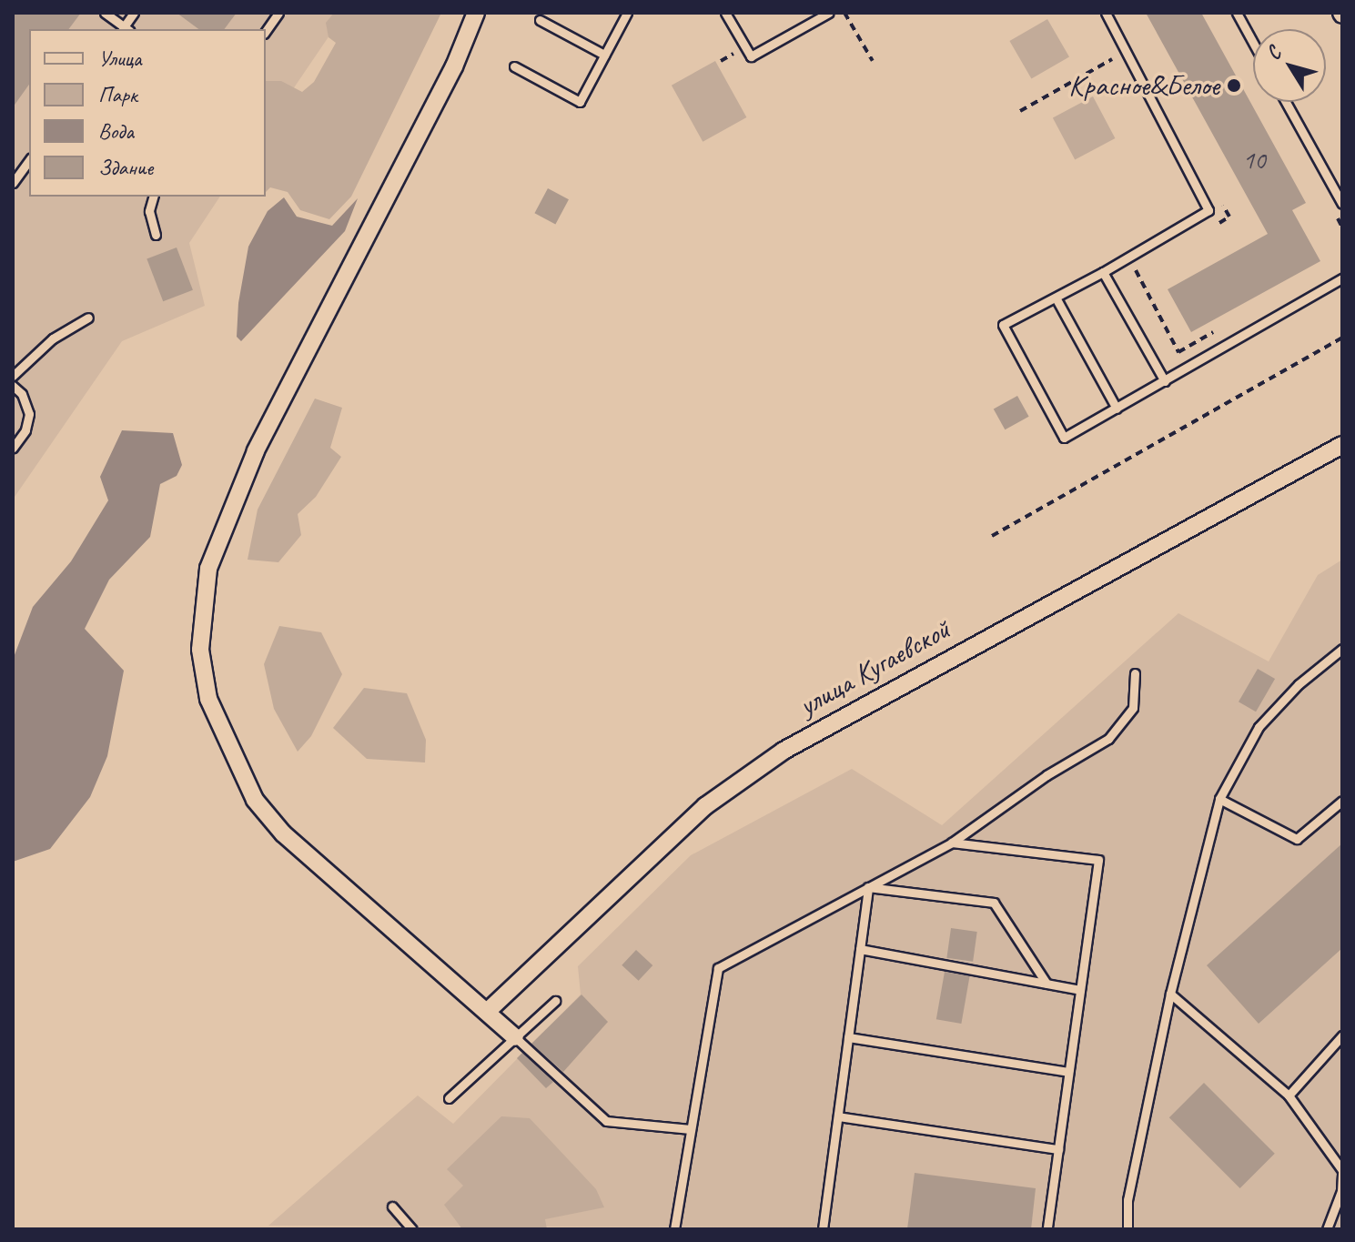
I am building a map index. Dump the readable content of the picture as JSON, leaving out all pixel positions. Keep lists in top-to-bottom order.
{
  "streets": {
    "street": ["улица Кугаевской"]
  },
  "places": ["Красное&Белое"],
  "house_numbers": ["10"],
  "legend": [
    "Улица",
    "Парк",
    "Вода",
    "Здание"
  ],
  "north": "top left"
}
